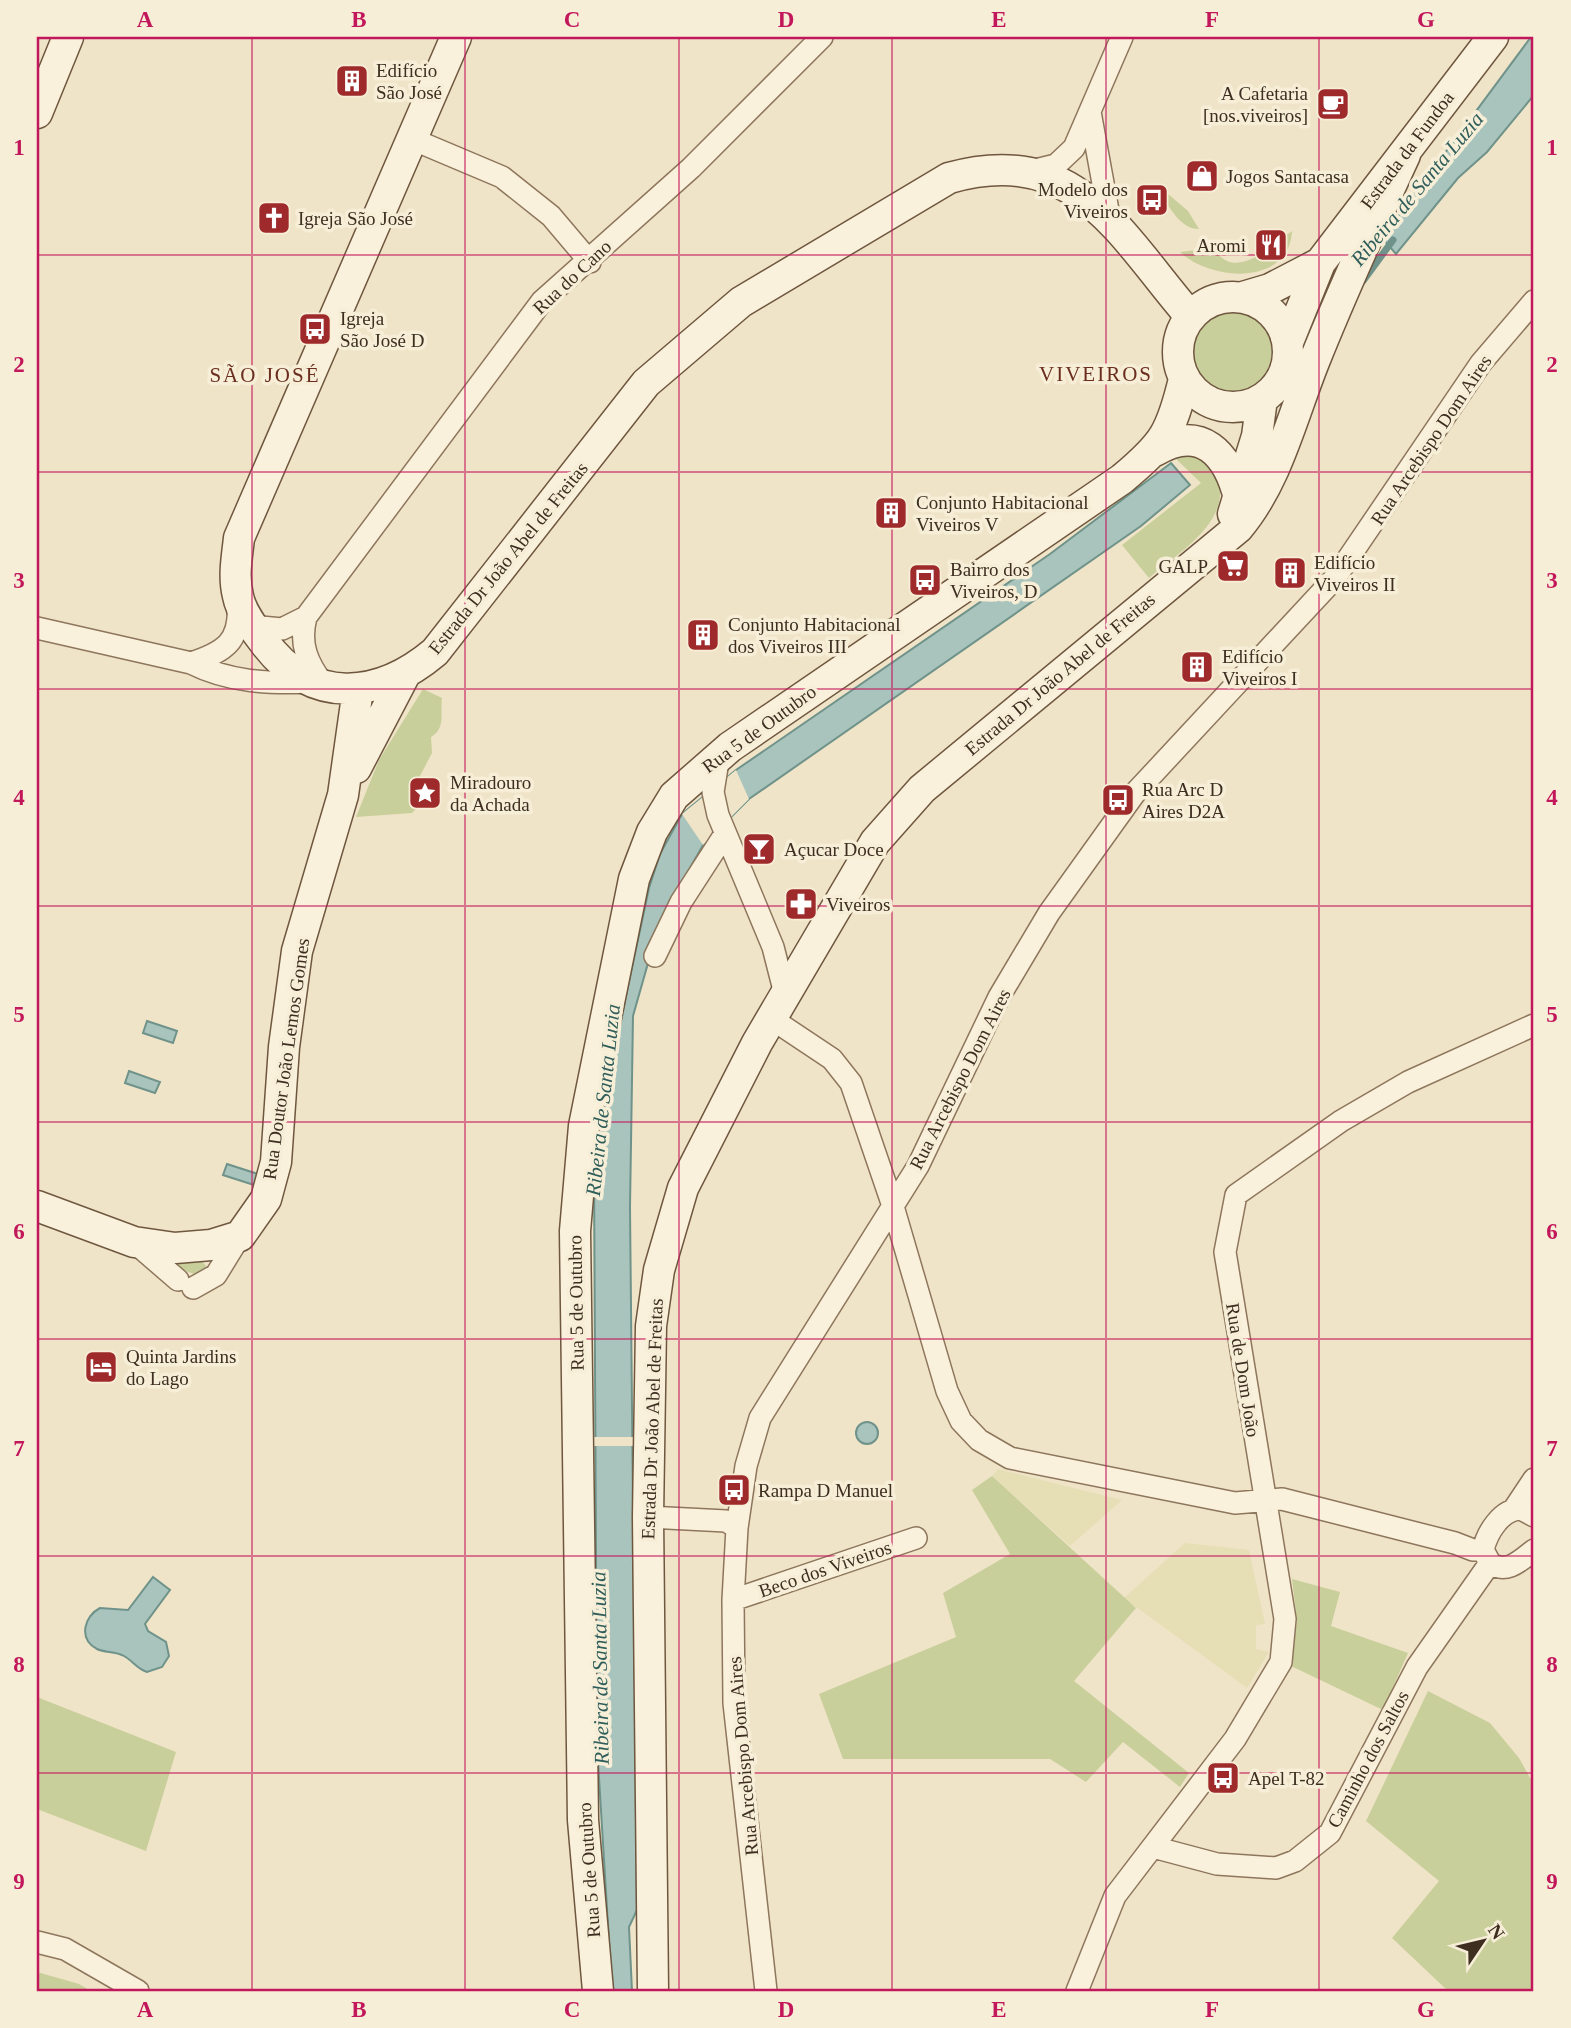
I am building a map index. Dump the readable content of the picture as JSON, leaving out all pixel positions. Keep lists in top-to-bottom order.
{
  "streets": {
    "main road": [
      "Estrada da Fundoa",
      "Estrada Dr João Abel de Freitas",
      "Rua 5 de Outubro",
      "Rua Doutor João Lemos Gomes"
    ],
    "street": [
      "Rua do Cano",
      "Rua Arcebispo Dom Aires",
      "Rua de Dom João",
      "Beco dos Viveiros",
      "Caminho dos Saltos"
    ]
  },
  "crossings": [
    ["Estrada da Fundoa", "Estrada Dr João Abel de Freitas"],
    ["Estrada da Fundoa", "Rua 5 de Outubro"],
    ["Rua Arcebispo Dom Aires", "Beco dos Viveiros"],
    ["Estrada Dr João Abel de Freitas", "Rua 5 de Outubro"],
    ["Estrada Dr João Abel de Freitas", "Rua Doutor João Lemos Gomes"],
    ["Rua de Dom João", "Caminho dos Saltos"]
  ],
  "districts": ["VIVEIROS", "SÃO JOSÉ"],
  "water": ["Ribeira de Santa Luzia"],
  "places": {
    "building": [
      "Edifício São José",
      "Conjunto Habitacional Viveiros V",
      "Edifício Viveiros II",
      "Conjunto Habitacional dos Viveiros III",
      "Edifício Viveiros I"
    ],
    "cafe": ["A Cafetaria [nos.viveiros]"],
    "shop": ["Jogos Santacasa"],
    "bus stop": [
      "Modelo dos Viveiros",
      "Igreja São José D",
      "Bairro dos Viveiros, D",
      "Rua Arc D Aires D2A",
      "Rampa D Manuel",
      "Apel T-82"
    ],
    "church": ["Igreja São José"],
    "restaurant": ["Aromi"],
    "supermarket": ["GALP"],
    "place": ["Miradouro da Achada"],
    "bar": ["Açucar Doce"],
    "pharmacy": ["Viveiros"],
    "hotel": ["Quinta Jardins do Lago"]
  },
  "north": "top right",
  "grid": {
    "columns": [
      "A",
      "B",
      "C",
      "D",
      "E",
      "F",
      "G"
    ],
    "rows": [
      "1",
      "2",
      "3",
      "4",
      "5",
      "6",
      "7",
      "8",
      "9"
    ]
  }
}
